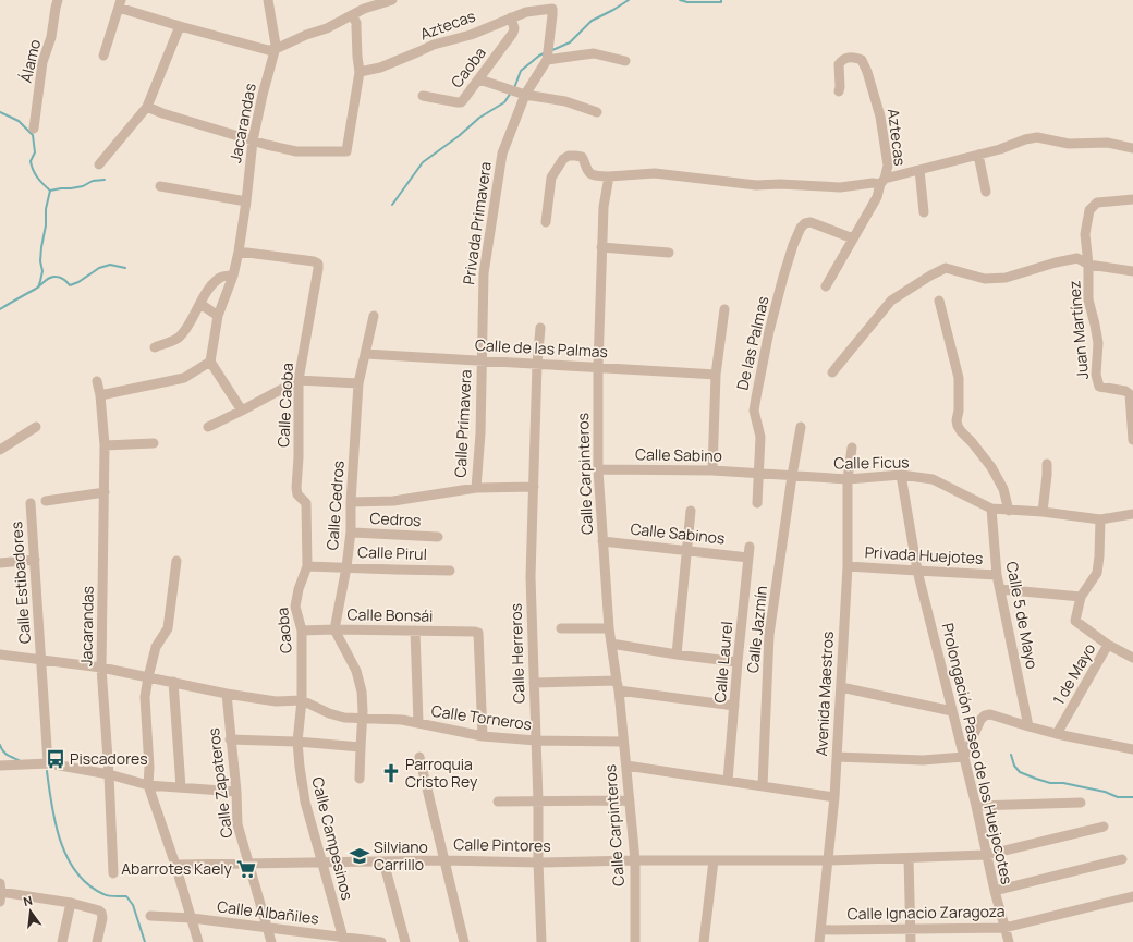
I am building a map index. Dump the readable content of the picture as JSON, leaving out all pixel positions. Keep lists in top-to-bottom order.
{
  "streets": {
    "street": [
      "Aztecas",
      "Álamo",
      "Caoba",
      "Jacarandas",
      "Privada Primavera",
      "Juan Martínez",
      "De las Palmas",
      "Calle de las Palmas",
      "Calle Caoba",
      "Calle Primavera",
      "Calle Sabino",
      "Calle Ficus",
      "Calle Carpinteros",
      "Calle Cedros",
      "Cedros",
      "Calle Sabinos",
      "Calle Pirul",
      "Privada Huejotes",
      "Calle Estibadores",
      "Calle Bonsái",
      "Calle 5 de Mayo",
      "Calle Jazmín",
      "Calle Herreros",
      "Calle Laurel",
      "1 de Mayo",
      "Avenida Maestros",
      "Calle Torneros",
      "Prolongación Paseo de los Huejocotes",
      "Calle Zapateros",
      "Calle Campesinos",
      "Calle Pintores",
      "Calle Albañiles",
      "Calle Ignacio Zaragoza"
    ]
  },
  "crossings": [
    ["Aztecas", "Caoba"],
    ["Aztecas", "Privada Primavera"],
    ["Aztecas", "De las Palmas"],
    ["Caoba", "Calle Caoba"],
    ["Caoba", "Calle Pirul"],
    ["Caoba", "Calle Bonsái"],
    ["Caoba", "Calle Torneros"],
    ["Caoba", "Calle Campesinos"],
    ["Jacarandas", "Calle Caoba"],
    ["Privada Primavera", "Calle de las Palmas"],
    ["Privada Primavera", "Calle Primavera"],
    ["De las Palmas", "Calle Sabino"],
    ["De las Palmas", "Calle Ficus"],
    ["Calle de las Palmas", "Calle Primavera"],
    ["Calle de las Palmas", "Calle Carpinteros"],
    ["Calle de las Palmas", "Calle Cedros"],
    ["Calle de las Palmas", "Calle Herreros"],
    ["Calle Sabino", "Calle Ficus"],
    ["Calle Sabino", "Calle Carpinteros"],
    ["Calle Ficus", "Calle 5 de Mayo"],
    ["Calle Ficus", "Calle Jazmín"],
    ["Calle Ficus", "1 de Mayo"],
    ["Calle Ficus", "Avenida Maestros"],
    ["Calle Ficus", "Prolongación Paseo de los Huejocotes"],
    ["Calle Carpinteros", "Calle Sabinos"],
    ["Calle Carpinteros", "Calle Torneros"],
    ["Calle Carpinteros", "Calle Pintores"],
    ["Calle Cedros", "Cedros"],
    ["Calle Cedros", "Calle Pirul"],
    ["Calle Cedros", "Calle Bonsái"],
    ["Calle Sabinos", "Calle Laurel"],
    ["Privada Huejotes", "Calle 5 de Mayo"],
    ["Privada Huejotes", "Avenida Maestros"],
    ["Privada Huejotes", "Prolongación Paseo de los Huejocotes"],
    ["Calle Bonsái", "Calle Torneros"],
    ["Calle Herreros", "Calle Torneros"],
    ["Calle Herreros", "Calle Pintores"],
    ["Avenida Maestros", "Calle Pintores"],
    ["Avenida Maestros", "Calle Ignacio Zaragoza"],
    ["Prolongación Paseo de los Huejocotes", "Calle Pintores"],
    ["Prolongación Paseo de los Huejocotes", "Calle Ignacio Zaragoza"],
    ["Calle Zapateros", "Calle Pintores"],
    ["Calle Zapateros", "Calle Albañiles"],
    ["Calle Campesinos", "Calle Pintores"],
    ["Calle Campesinos", "Calle Albañiles"]
  ],
  "places": {
    "bus stop": ["Piscadores"],
    "church": ["Parroquia Cristo Rey"],
    "school or university": ["Silviano Carrillo"],
    "supermarket": ["Abarrotes Kaely"]
  },
  "north": "top"
}
